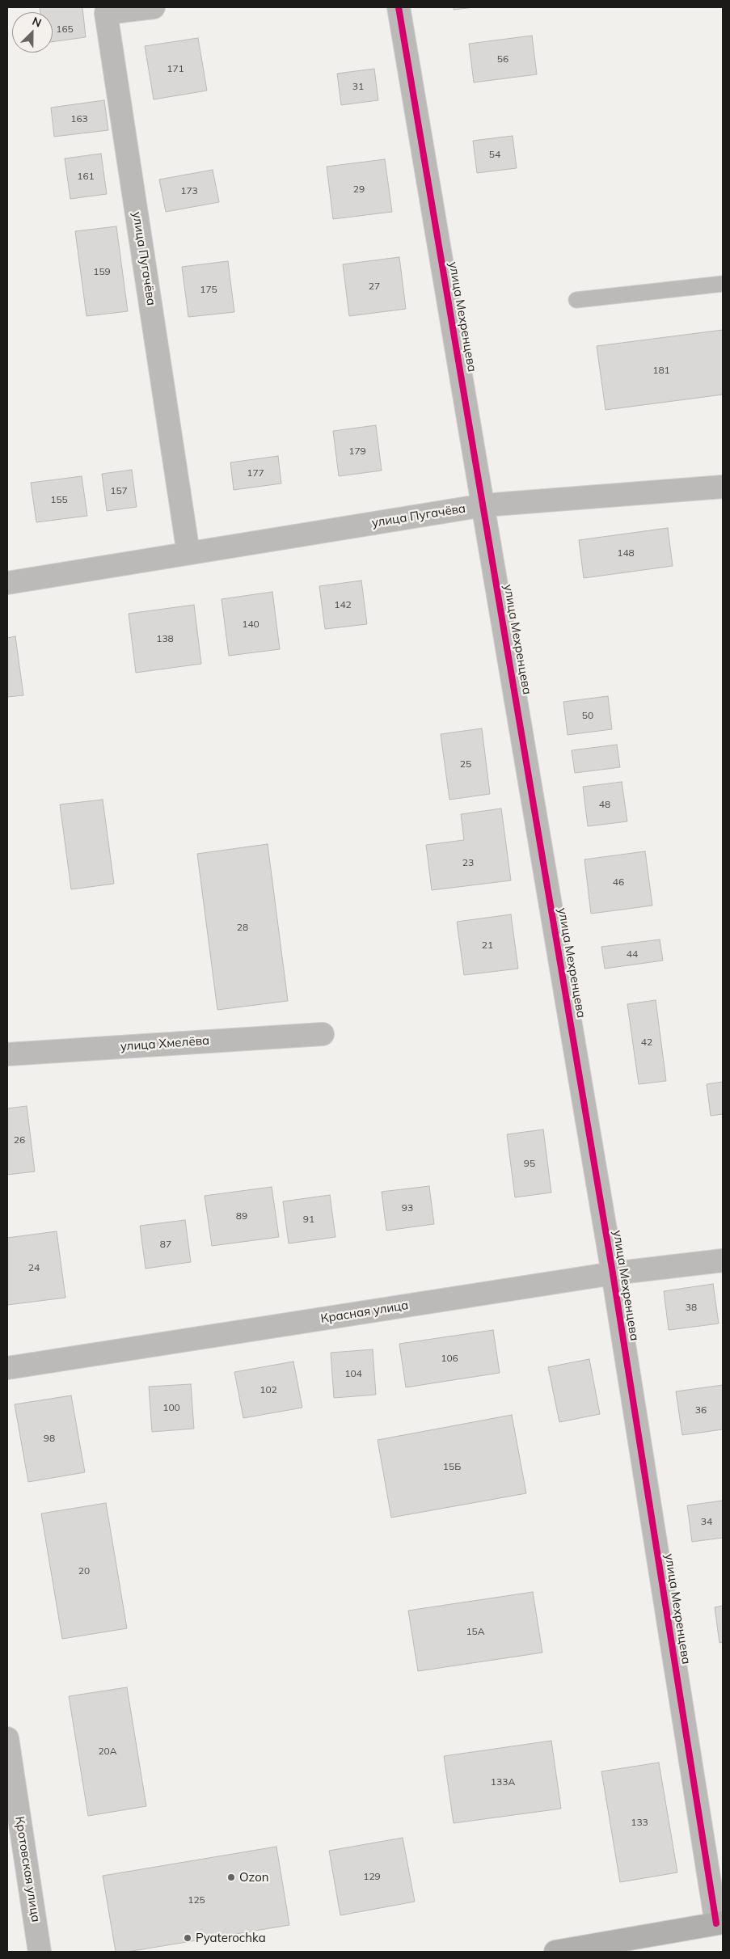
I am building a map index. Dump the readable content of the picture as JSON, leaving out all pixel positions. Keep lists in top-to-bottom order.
{
  "streets": {
    "street": [
      "улица Пугачёва",
      "улица Мехренцева",
      "улица Хмелёва",
      "Красная улица",
      "Кротовская улица"
    ]
  },
  "crossings": [
    ["улица Пугачёва", "улица Мехренцева"],
    ["улица Мехренцева", "Красная улица"]
  ],
  "places": ["Ozon", "Pyaterochka"],
  "house_numbers": [
    "165",
    "56",
    "171",
    "31",
    "163",
    "54",
    "161",
    "29",
    "173",
    "159",
    "27",
    "175",
    "181",
    "179",
    "177",
    "157",
    "155",
    "148",
    "142",
    "140",
    "138",
    "50",
    "25",
    "48",
    "23",
    "46",
    "28",
    "21",
    "44",
    "42",
    "26",
    "95",
    "93",
    "89",
    "91",
    "87",
    "24",
    "38",
    "106",
    "104",
    "102",
    "100",
    "36",
    "98",
    "15Б",
    "34",
    "20",
    "15А",
    "20А",
    "133А",
    "133",
    "129",
    "125"
  ],
  "north": "top right"
}
